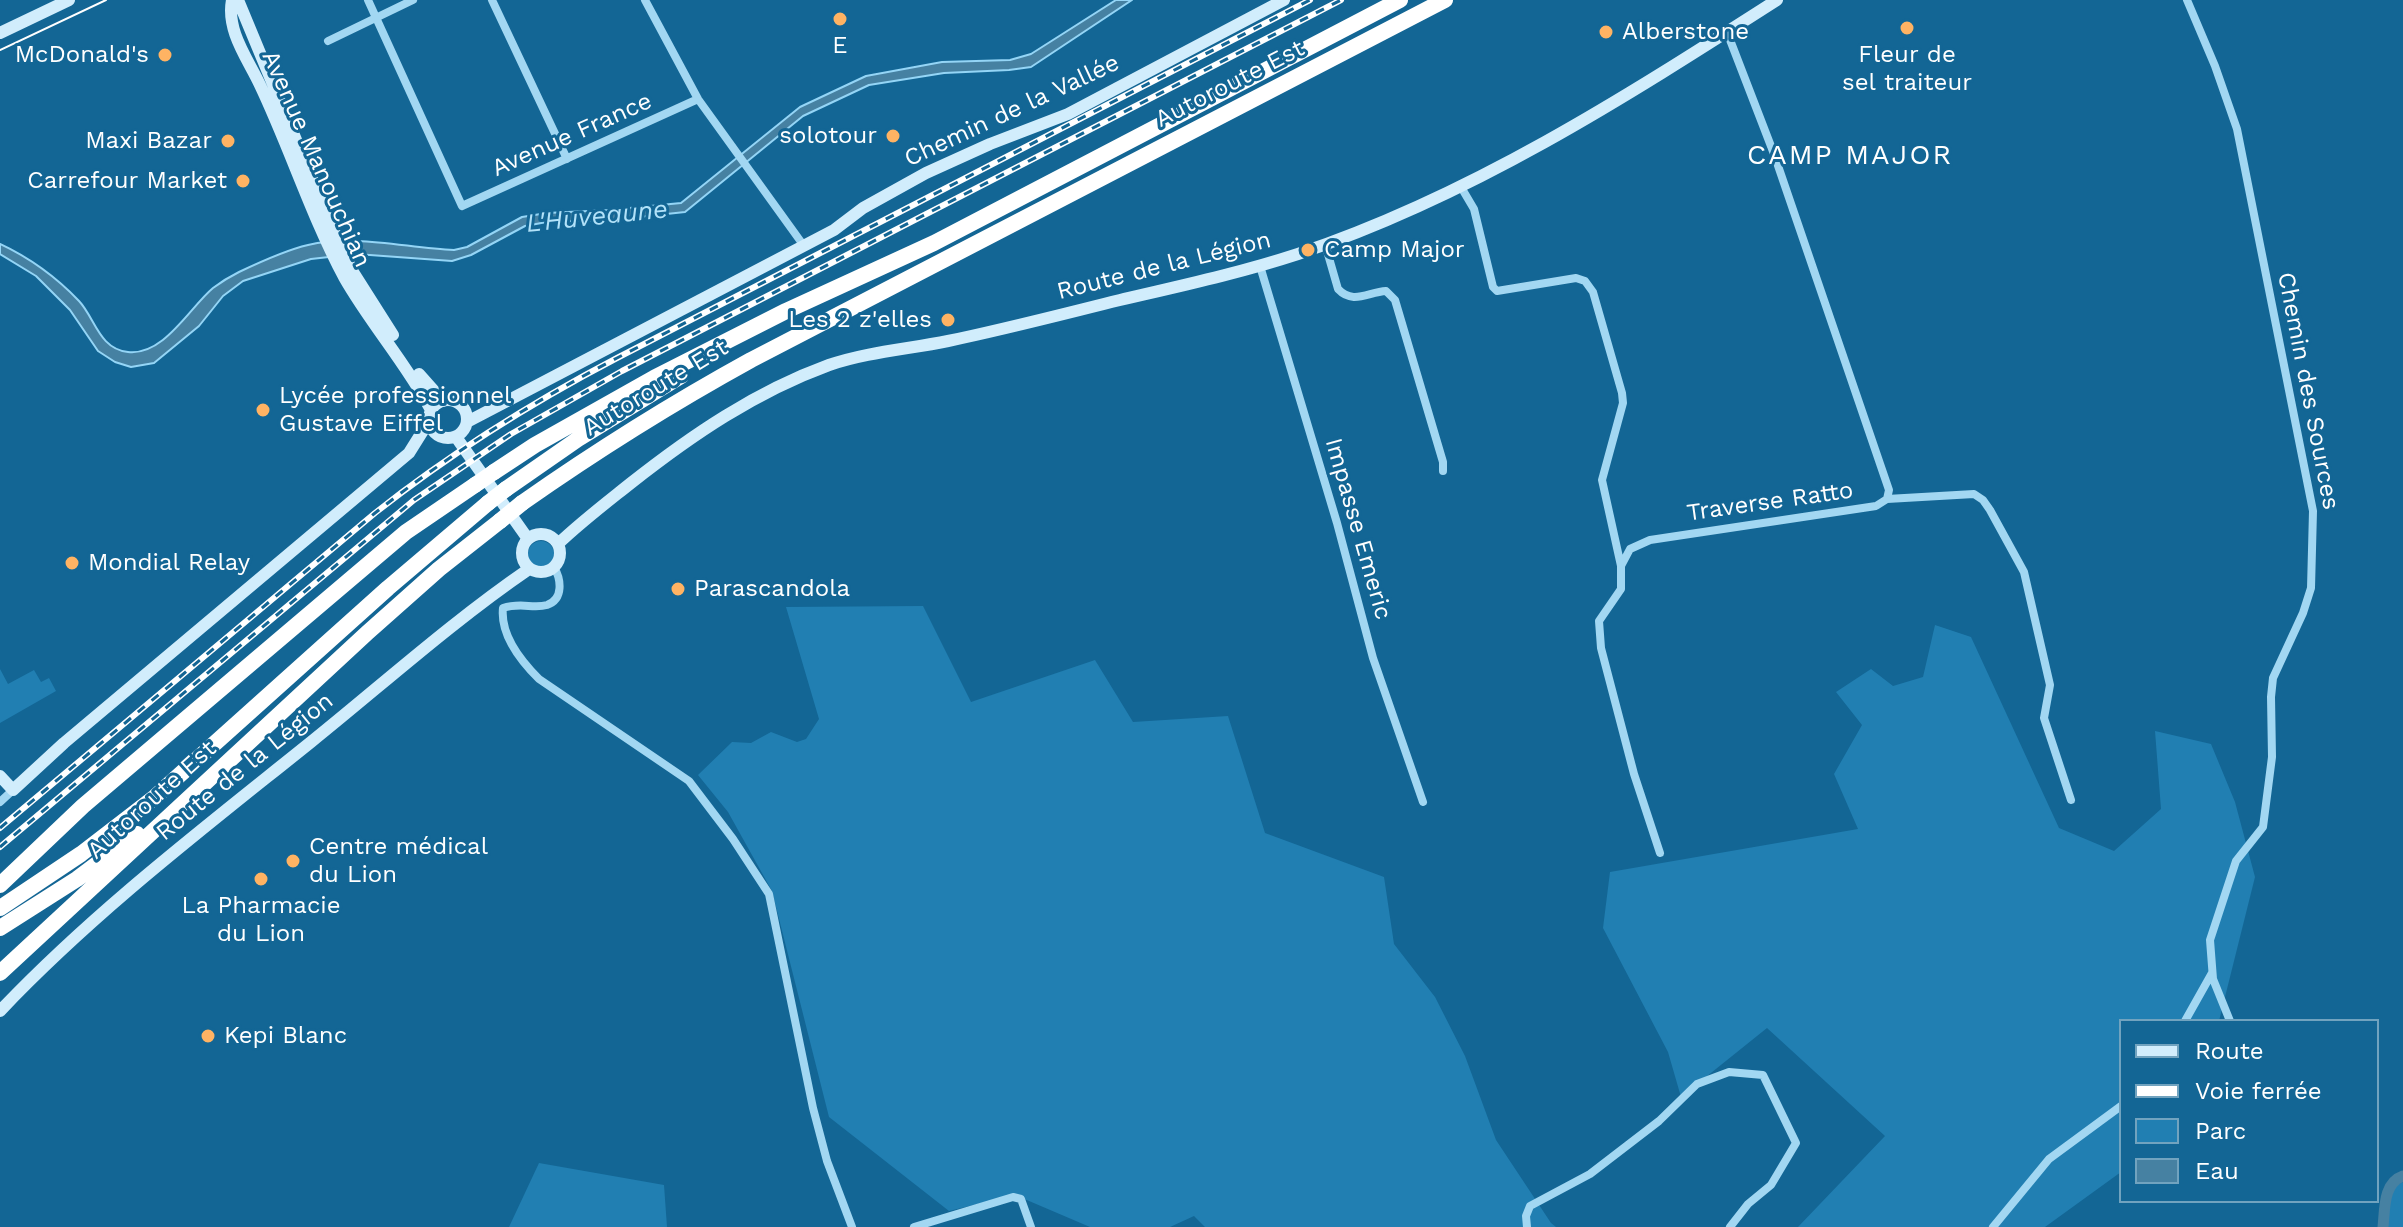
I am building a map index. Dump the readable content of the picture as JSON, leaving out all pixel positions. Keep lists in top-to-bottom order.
{
  "streets": {
    "highway": ["Autoroute Est"],
    "main road": ["Chemin de la Vallée", "Avenue Manouchian", "Route de la Légion"],
    "street": [
      "Avenue France",
      "Chemin des Sources",
      "Traverse Ratto",
      "Impasse Emeric"
    ]
  },
  "crossings": [
    ["Chemin de la Vallée", "Avenue Manouchian"],
    ["Route de la Légion", "Traverse Ratto"],
    ["Route de la Légion", "Impasse Emeric"]
  ],
  "districts": ["CAMP MAJOR"],
  "water": ["L'Huveaune"],
  "places": [
    "E",
    "Fleur de sel traiteur",
    "Alberstone",
    "McDonald's",
    "solotour",
    "Maxi Bazar",
    "Carrefour Market",
    "Camp Major",
    "Les 2 z'elles",
    "Lycée professionnel Gustave Eiffel",
    "Mondial Relay",
    "Parascandola",
    "Centre médical du Lion",
    "La Pharmacie du Lion",
    "Kepi Blanc"
  ],
  "legend": [
    "Route",
    "Voie ferrée",
    "Parc",
    "Eau"
  ]
}
